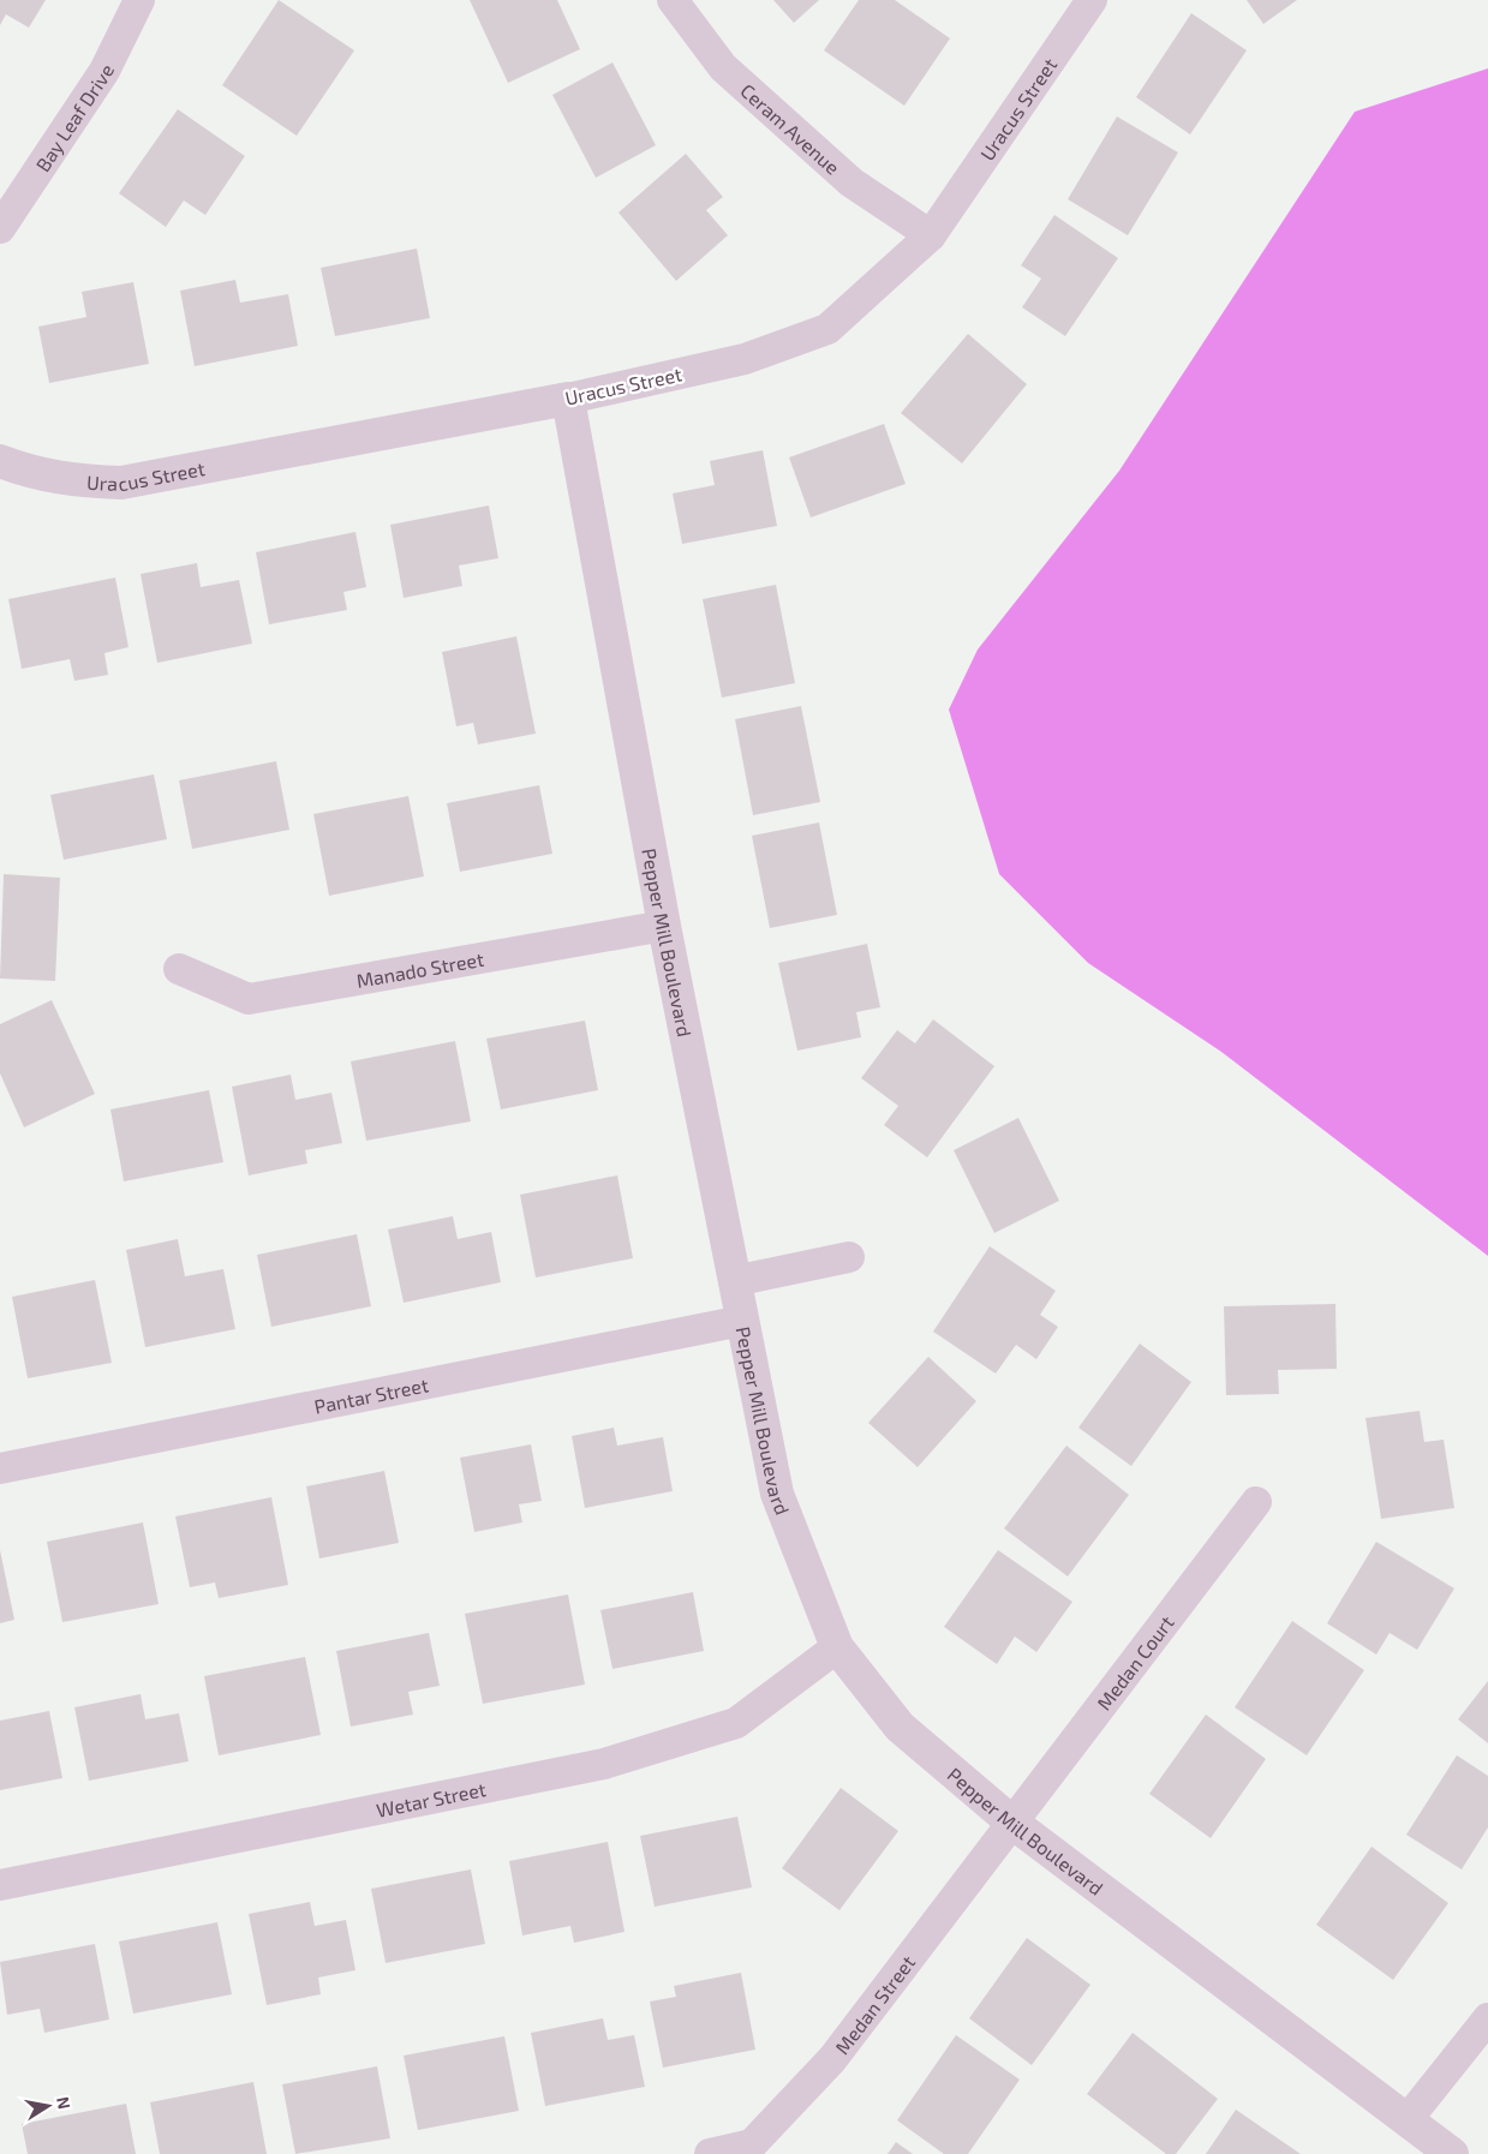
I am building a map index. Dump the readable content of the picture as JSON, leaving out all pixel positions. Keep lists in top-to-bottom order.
{
  "streets": {
    "street": [
      "Uracus Street",
      "Bay Leaf Drive",
      "Ceram Avenue",
      "Pepper Mill Boulevard",
      "Manado Street",
      "Pantar Street",
      "Medan Court",
      "Wetar Street",
      "Medan Street"
    ]
  },
  "crossings": [
    ["Uracus Street", "Ceram Avenue"],
    ["Uracus Street", "Pepper Mill Boulevard"],
    ["Pepper Mill Boulevard", "Manado Street"],
    ["Pepper Mill Boulevard", "Pantar Street"],
    ["Pepper Mill Boulevard", "Medan Court"],
    ["Pepper Mill Boulevard", "Wetar Street"],
    ["Pepper Mill Boulevard", "Medan Street"],
    ["Medan Court", "Medan Street"]
  ],
  "north": "right"
}
